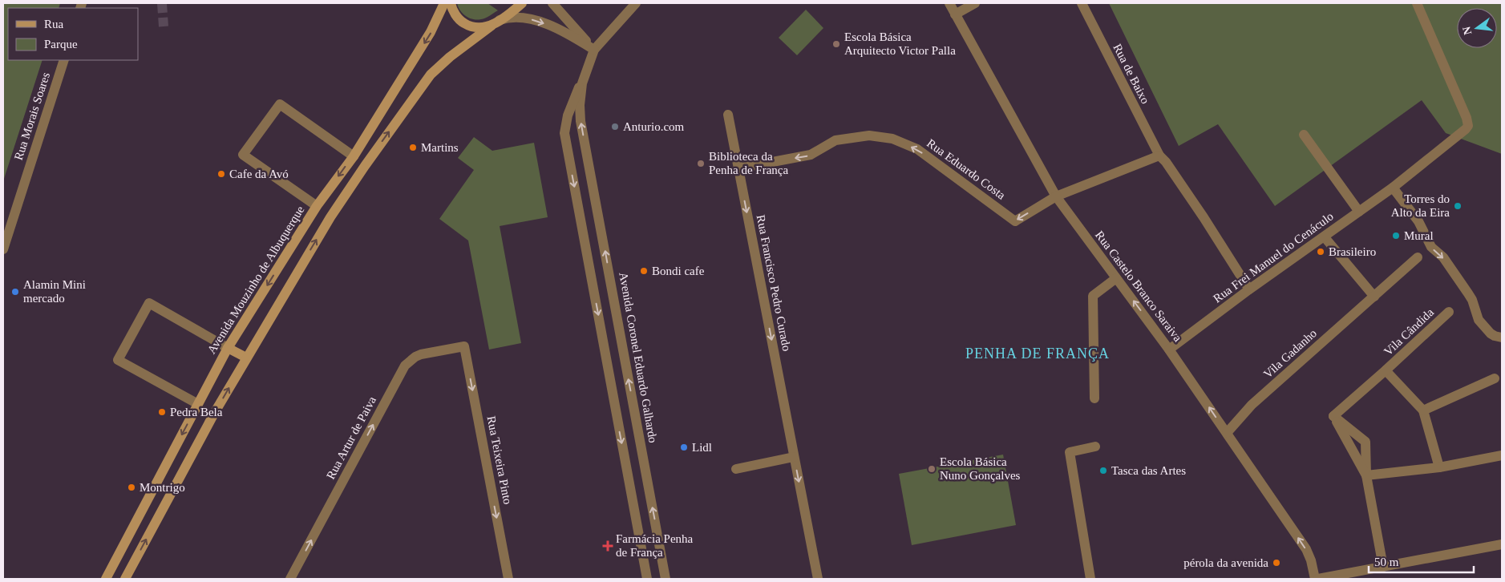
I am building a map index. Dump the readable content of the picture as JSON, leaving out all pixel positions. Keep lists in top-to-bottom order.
{
  "streets": {
    "main road": ["Avenida Mouzinho de Albuquerque"],
    "street": [
      "Rua de Baixo",
      "Rua Morais Soares",
      "Rua Eduardo Costa",
      "Rua Frei Manuel do Cenáculo",
      "Rua Francisco Pedro Curado",
      "Rua Castelo Branco Saraiva",
      "Vila Cândida",
      "Vila Gadanho",
      "Avenida Coronel Eduardo Galhardo",
      "Rua Artur de Paiva",
      "Rua Teixeira Pinto"
    ]
  },
  "crossings": [
    ["Rua de Baixo", "Rua Frei Manuel do Cenáculo"],
    ["Rua Eduardo Costa", "Rua Francisco Pedro Curado"],
    ["Rua Eduardo Costa", "Rua Castelo Branco Saraiva"],
    ["Rua Frei Manuel do Cenáculo", "Rua Castelo Branco Saraiva"],
    ["Rua Castelo Branco Saraiva", "Vila Gadanho"],
    ["Rua Artur de Paiva", "Rua Teixeira Pinto"]
  ],
  "one_way": [
    "Rua Eduardo Costa",
    "Rua Francisco Pedro Curado",
    "Rua Castelo Branco Saraiva",
    "Rua Artur de Paiva",
    "Rua Teixeira Pinto"
  ],
  "districts": ["PENHA DE FRANÇA"],
  "places": {
    "other": [
      "Escola Básica Arquitecto Victor Palla",
      "Anturio.com",
      "Martins",
      "Biblioteca da Penha de França",
      "Cafe da Avó",
      "Torres do Alto da Eira",
      "Mural",
      "Brasileiro",
      "Bondi cafe",
      "Alamin Mini mercado",
      "Pedra Bela",
      "Lidl",
      "Escola Básica Nuno Gonçalves",
      "Tasca das Artes",
      "Montrigo",
      "pérola da avenida"
    ],
    "health": ["Farmácia Penha de França"]
  },
  "legend": ["Rua", "Parque"],
  "scale_bar": "50 m",
  "north": "left"
}
